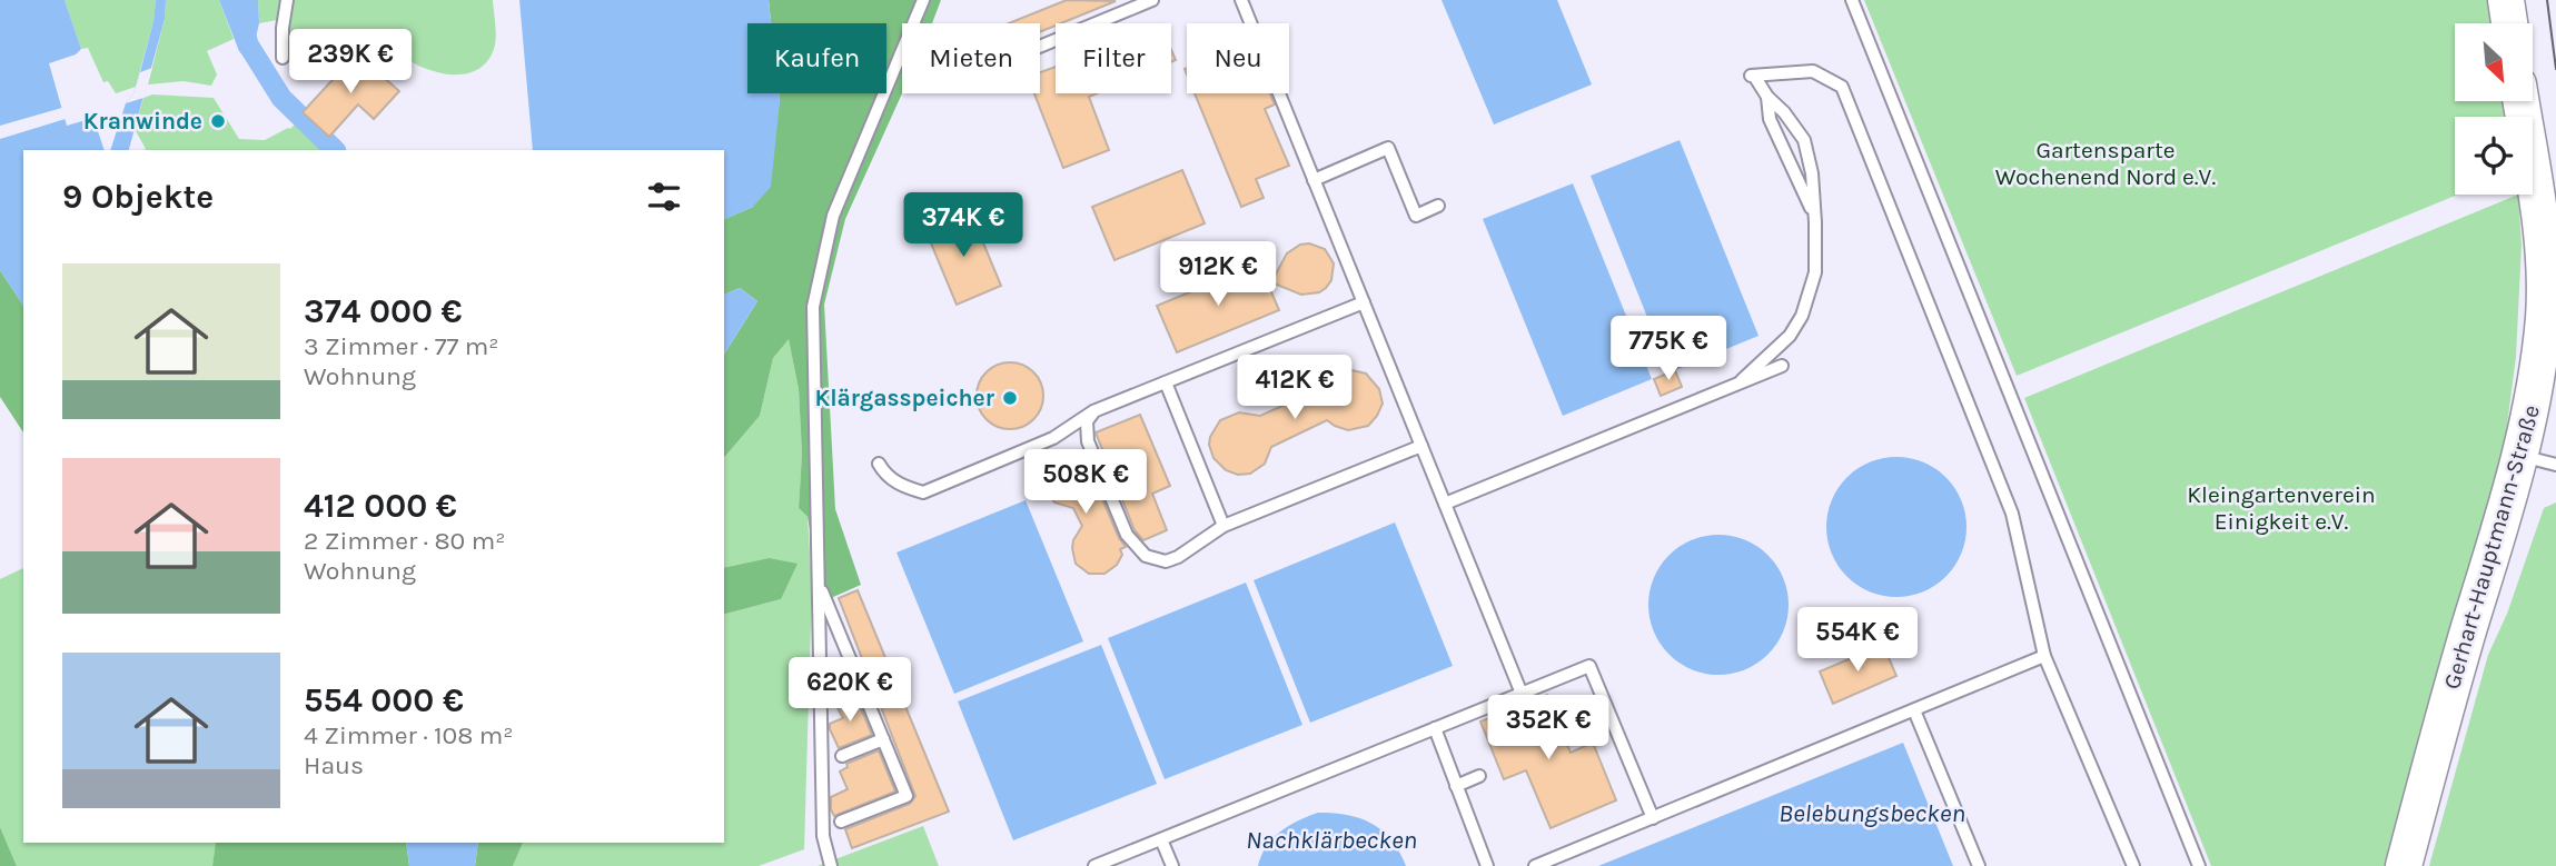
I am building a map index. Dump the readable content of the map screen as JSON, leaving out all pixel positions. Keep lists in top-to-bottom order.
{
  "streets": {
    "street": ["Gerhart-Hauptmann-Straße"]
  },
  "water": ["Belebungsbecken", "Nachklärbecken"],
  "parks": ["Gartensparte Wochenend Nord e.V.", "Kleingartenverein Einigkeit e.V."],
  "places": ["Kranwinde", "Klärgasspeicher"],
  "north": "bottom right",
  "page": {
    "chip": [
      "Kaufen",
      "Mieten",
      "Filter",
      "Neu"
    ],
    "price": [
      "239K €",
      "374K €",
      "912K €",
      "775K €",
      "412K €",
      "508K €",
      "554K €",
      "620K €",
      "352K €"
    ],
    "heading": "9 Objekte",
    "list": [
      {
        "name": "374 000 €",
        "note": "3 Zimmer · 77 m² · Wohnung"
      },
      {
        "name": "412 000 €",
        "note": "2 Zimmer · 80 m² · Wohnung"
      },
      {
        "name": "554 000 €",
        "note": "4 Zimmer · 108 m² · Haus"
      }
    ]
  }
}
